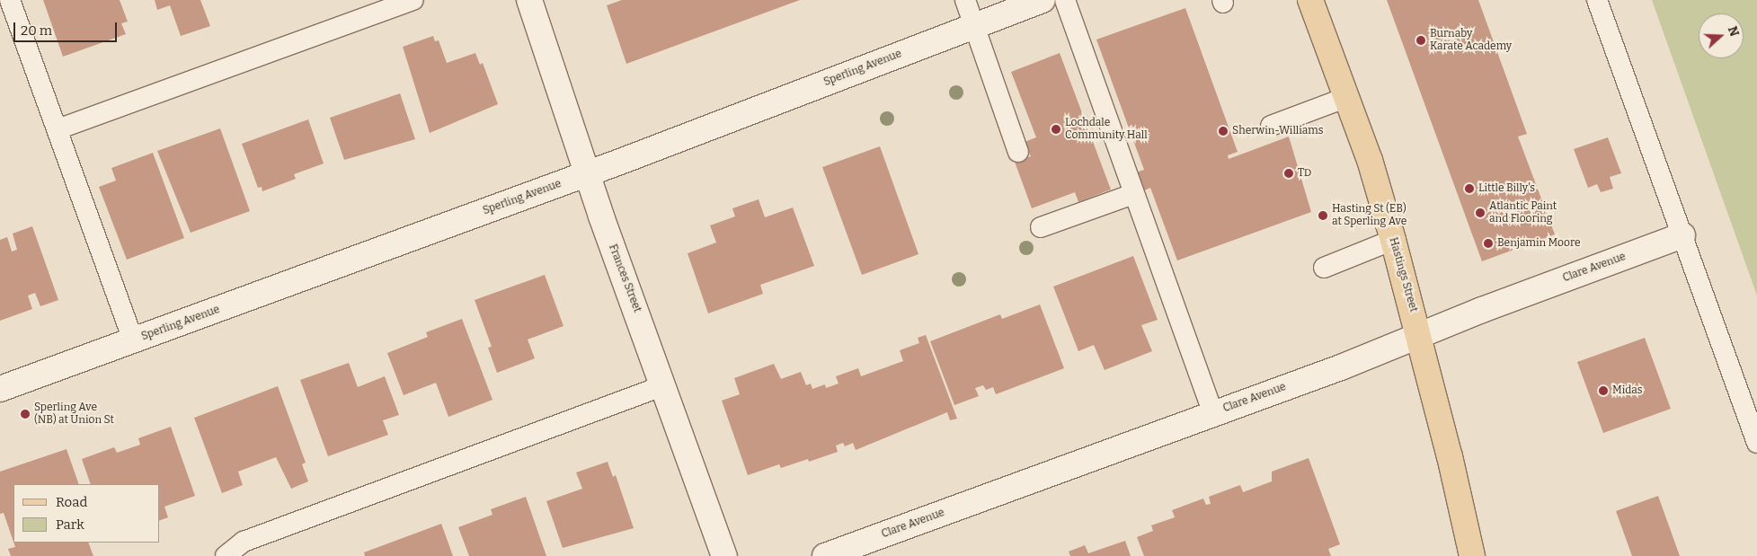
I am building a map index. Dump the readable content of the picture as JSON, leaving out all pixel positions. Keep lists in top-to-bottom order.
{
  "streets": {
    "main road": ["Hastings Street"],
    "street": ["Sperling Avenue", "Clare Avenue", "Frances Street"]
  },
  "crossings": [
    ["Sperling Avenue", "Frances Street"],
    ["Clare Avenue", "Hastings Street"]
  ],
  "places": [
    "Burnaby Karate Academy",
    "Lochdale Community Hall",
    "Sherwin-Williams",
    "TD",
    "Little Billy's",
    "Atlantic Paint and Flooring",
    "Hasting St (EB) at Sperling Ave",
    "Benjamin Moore",
    "Midas",
    "Sperling Ave (NB) at Union St"
  ],
  "legend": ["Road", "Park"],
  "scale_bar": "20 m",
  "north": "right"
}
